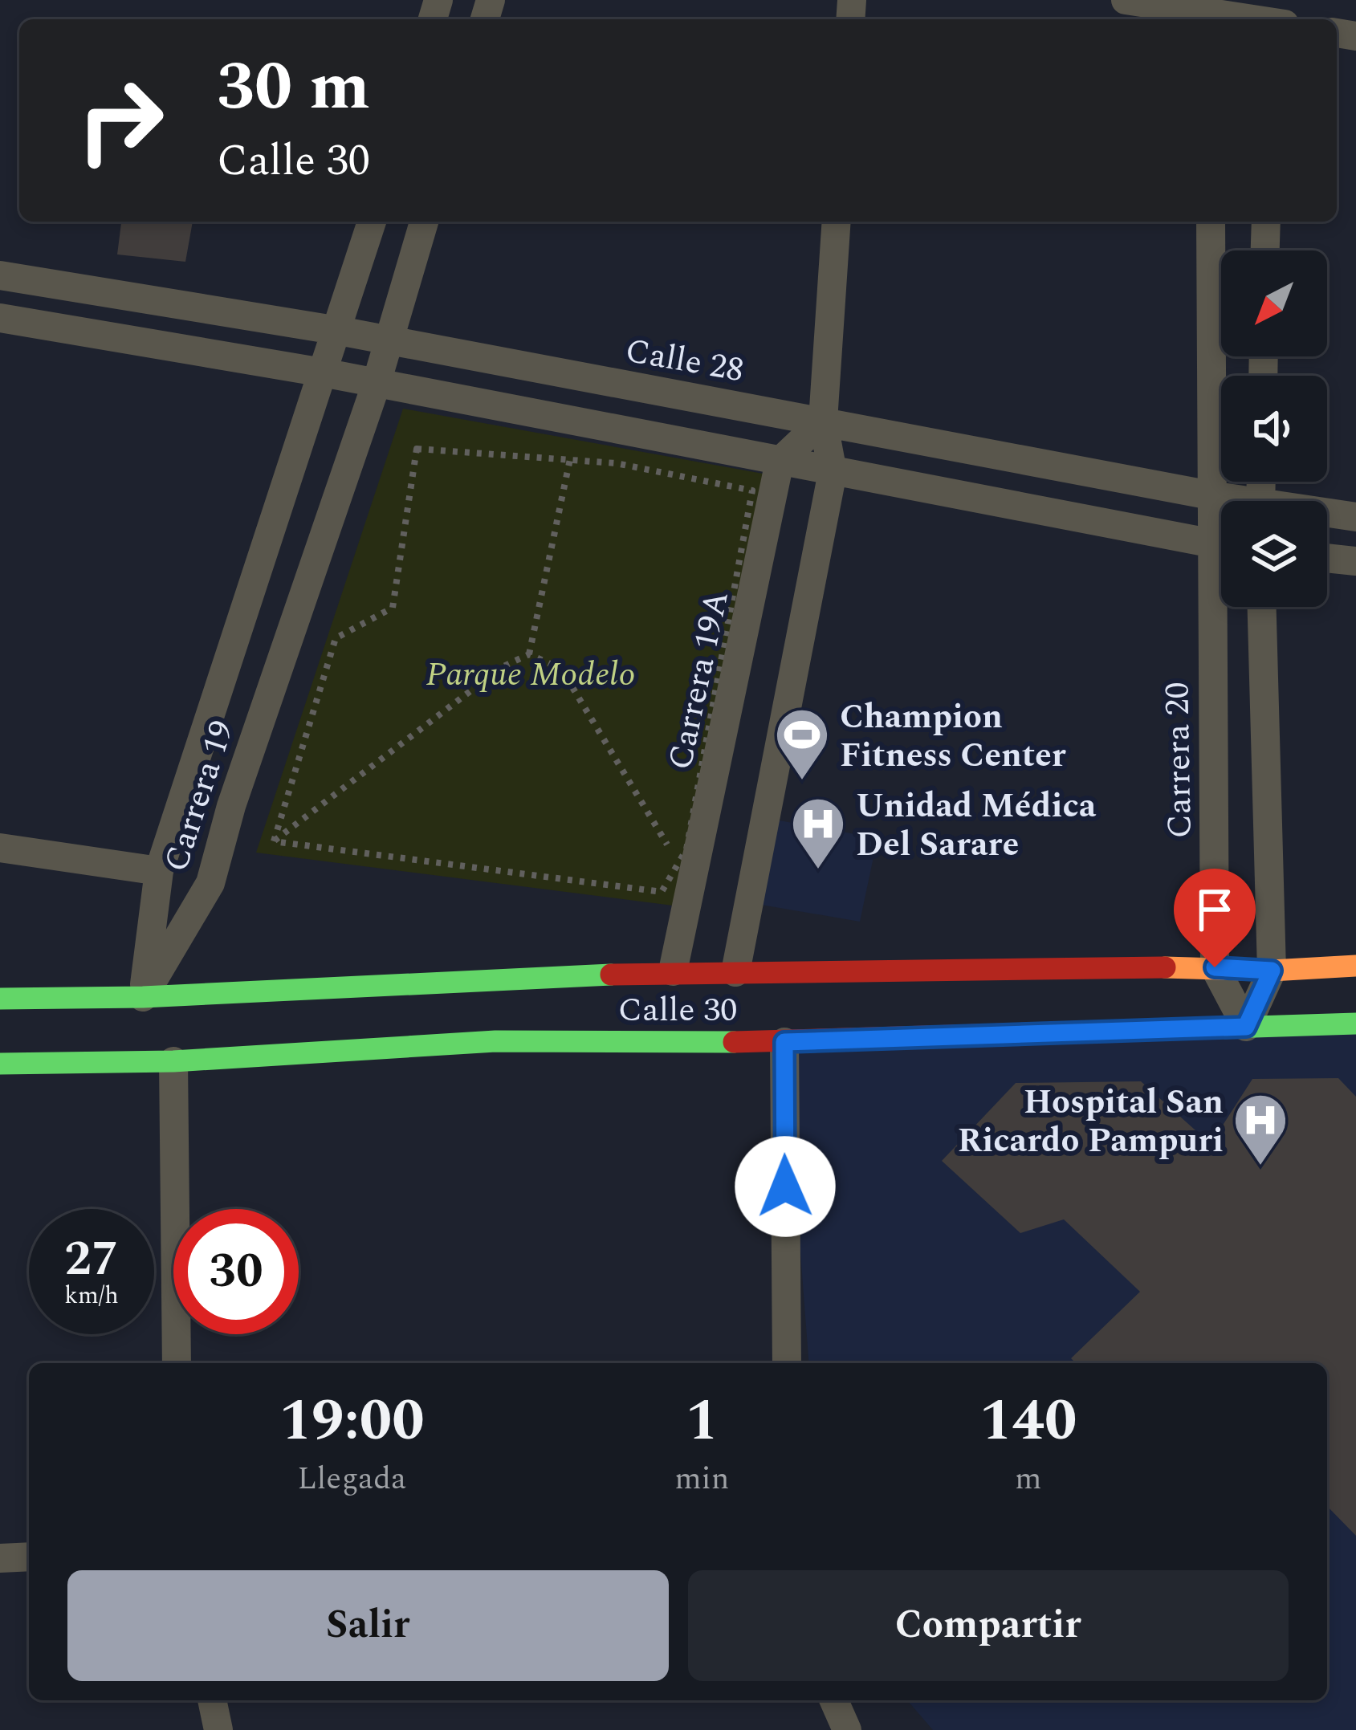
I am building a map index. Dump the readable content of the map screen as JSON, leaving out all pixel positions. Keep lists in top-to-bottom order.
{
  "streets": {
    "street": [
      "Calle 28",
      "Carrera 19A",
      "Carrera 20",
      "Carrera 19",
      "Calle 30"
    ]
  },
  "crossings": [
    ["Calle 28", "Carrera 20"],
    ["Calle 28", "Carrera 19"],
    ["Carrera 19A", "Calle 30"],
    ["Carrera 20", "Calle 30"],
    ["Carrera 19", "Calle 30"]
  ],
  "parks": ["Parque Modelo"],
  "places": {
    "sports": ["Champion Fitness Center"],
    "hospital": ["Unidad Médica Del Sarare", "Hospital San Ricardo Pampuri"]
  },
  "north": "bottom left",
  "page": {
    "turn": ["30 m", "Calle 30"],
    "speed": "27 km/h",
    "limit": "30",
    "eta": [
      "19:00",
      "Llegada",
      "1",
      "min",
      "140",
      "m"
    ],
    "buttons": ["Salir", "Compartir"]
  }
}
